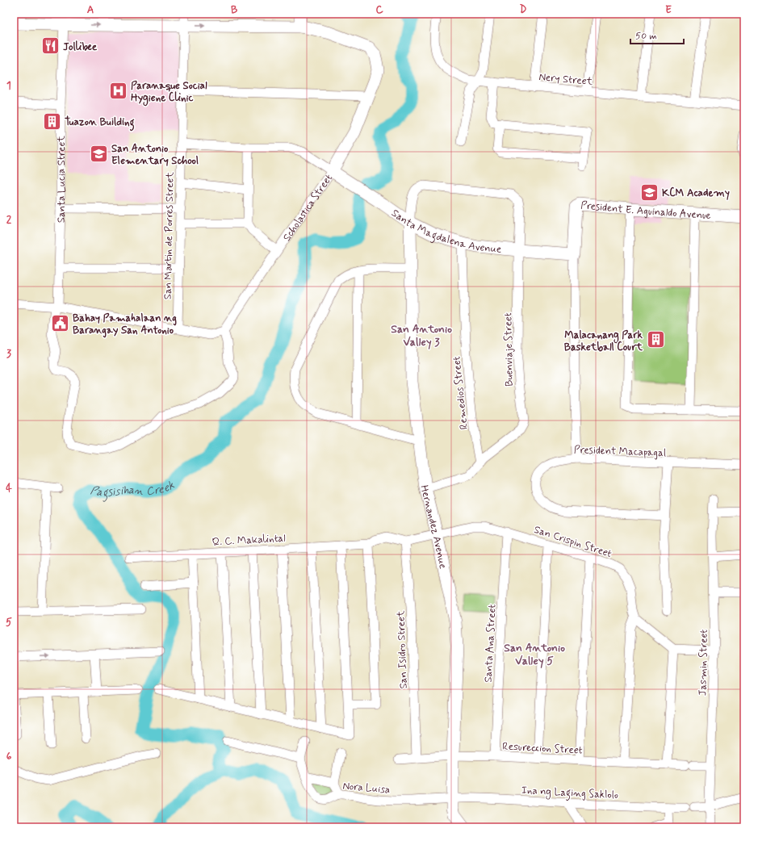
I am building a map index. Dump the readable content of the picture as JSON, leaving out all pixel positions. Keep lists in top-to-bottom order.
{
  "streets": {
    "main road": [
      "Scholastica Street",
      "President E. Aguinaldo Avenue",
      "Santa Magdalena Avenue",
      "Hernandez Avenue"
    ],
    "street": [
      "Nery Street",
      "Santa Lucia Street",
      "San Martin de Porres Street",
      "Buenviaje Street",
      "Remedios Street",
      "President Macapagal",
      "Q. C. Makalintal",
      "San Crispin Street",
      "Santa Ana Street",
      "San Isidro Street",
      "Jasmin Street",
      "Resureccion Street",
      "Nora Luisa",
      "Ina ng Laging Saklolo"
    ]
  },
  "crossings": [
    ["Santa Lucia Street", "Scholastica Street"],
    ["Scholastica Street", "Santa Magdalena Avenue"],
    ["President E. Aguinaldo Avenue", "Santa Magdalena Avenue"],
    ["Santa Magdalena Avenue", "Buenviaje Street"],
    ["Santa Magdalena Avenue", "Remedios Street"],
    ["Santa Magdalena Avenue", "Hernandez Avenue"],
    ["Buenviaje Street", "Remedios Street"],
    ["Buenviaje Street", "Hernandez Avenue"],
    ["Hernandez Avenue", "San Crispin Street"],
    ["Hernandez Avenue", "Resureccion Street"],
    ["Hernandez Avenue", "Nora Luisa"],
    ["Hernandez Avenue", "Ina ng Laging Saklolo"],
    ["San Crispin Street", "Santa Ana Street"],
    ["San Crispin Street", "San Isidro Street"],
    ["Santa Ana Street", "Resureccion Street"],
    ["San Isidro Street", "Resureccion Street"],
    ["Jasmin Street", "Resureccion Street"],
    ["Jasmin Street", "Ina ng Laging Saklolo"],
    ["Nora Luisa", "Ina ng Laging Saklolo"]
  ],
  "districts": ["San Antonio Valley 3", "San Antonio Valley 5"],
  "water": ["Pagsisihan Creek"],
  "places": {
    "restaurant": ["Jollibee"],
    "hospital": ["Paranaque Social Hygiene Clinic"],
    "building": ["Tuazon Building", "Malacanang Park Basketball Court"],
    "school or university": ["San Antonio Elementary School", "KCM Academy"],
    "public building": ["Bahay Pamahalaan ng Barangay San Antonio"]
  },
  "scale_bar": "50 m",
  "grid": {
    "columns": [
      "A",
      "B",
      "C",
      "D",
      "E"
    ],
    "rows": [
      "1",
      "2",
      "3",
      "4",
      "5",
      "6"
    ]
  }
}
